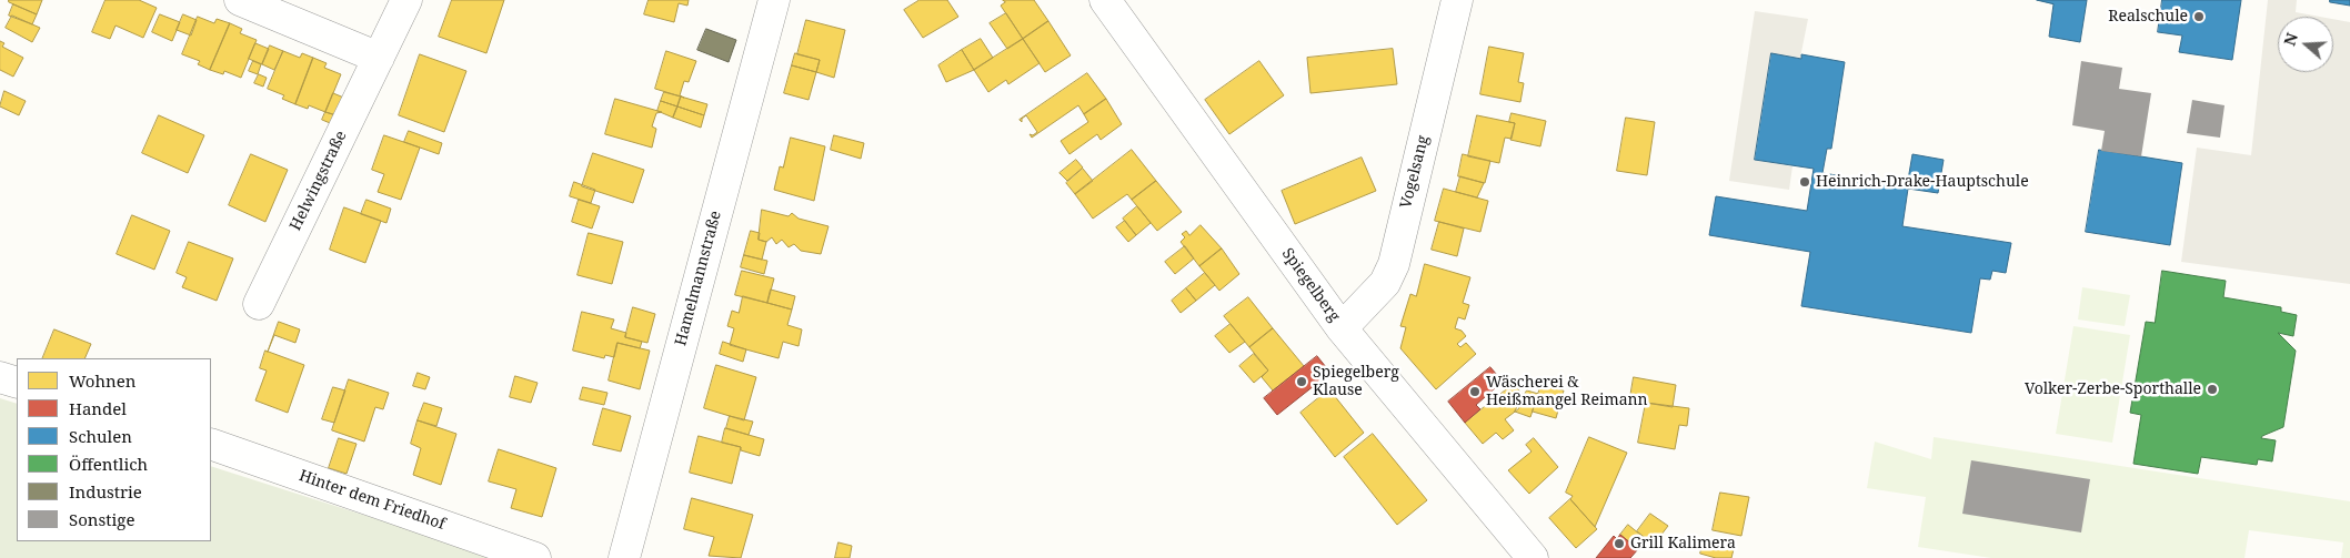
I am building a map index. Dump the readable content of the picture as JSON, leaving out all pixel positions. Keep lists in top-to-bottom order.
{
  "streets": {
    "street": [
      "Vogelsang",
      "Helwingstraße",
      "Hamelmannstraße",
      "Spiegelberg",
      "Hinter dem Friedhof"
    ]
  },
  "crossings": [
    ["Vogelsang", "Spiegelberg"]
  ],
  "places": [
    "Realschule",
    "Heinrich-Drake-Hauptschule",
    "Spiegelberg Klause",
    "Volker-Zerbe-Sporthalle",
    "Wäscherei & Heißmangel Reimann",
    "Grill Kalimera"
  ],
  "legend": [
    "Wohnen",
    "Handel",
    "Schulen",
    "Öffentlich",
    "Industrie",
    "Sonstige"
  ],
  "north": "left"
}
